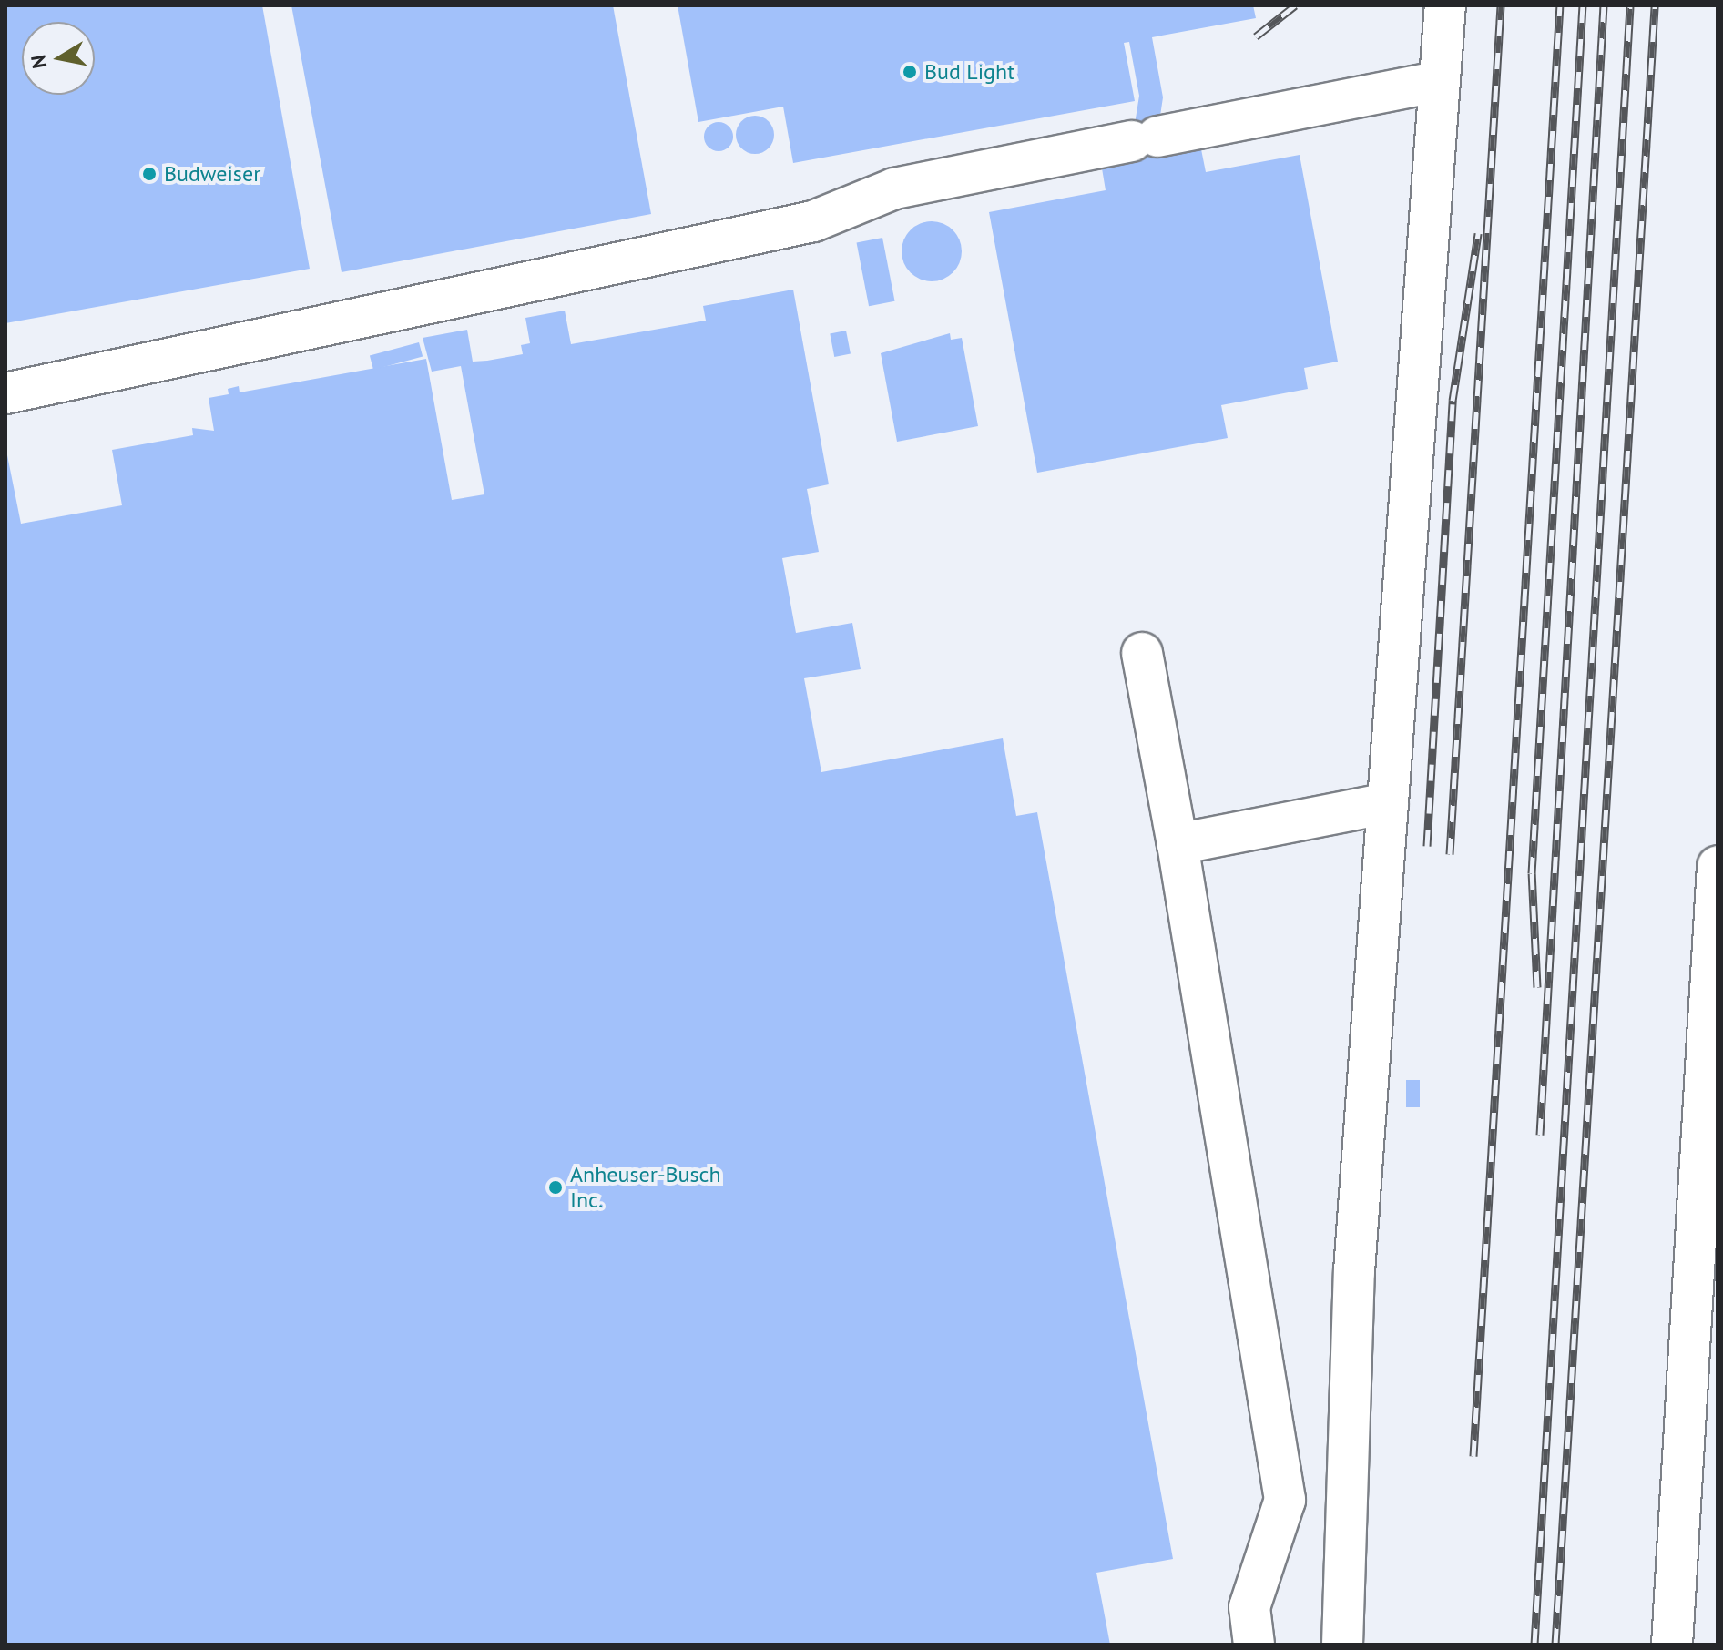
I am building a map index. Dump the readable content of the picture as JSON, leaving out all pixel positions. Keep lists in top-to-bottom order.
{
  "places": ["Bud Light", "Budweiser", "Anheuser-Busch Inc."],
  "north": "left"
}
